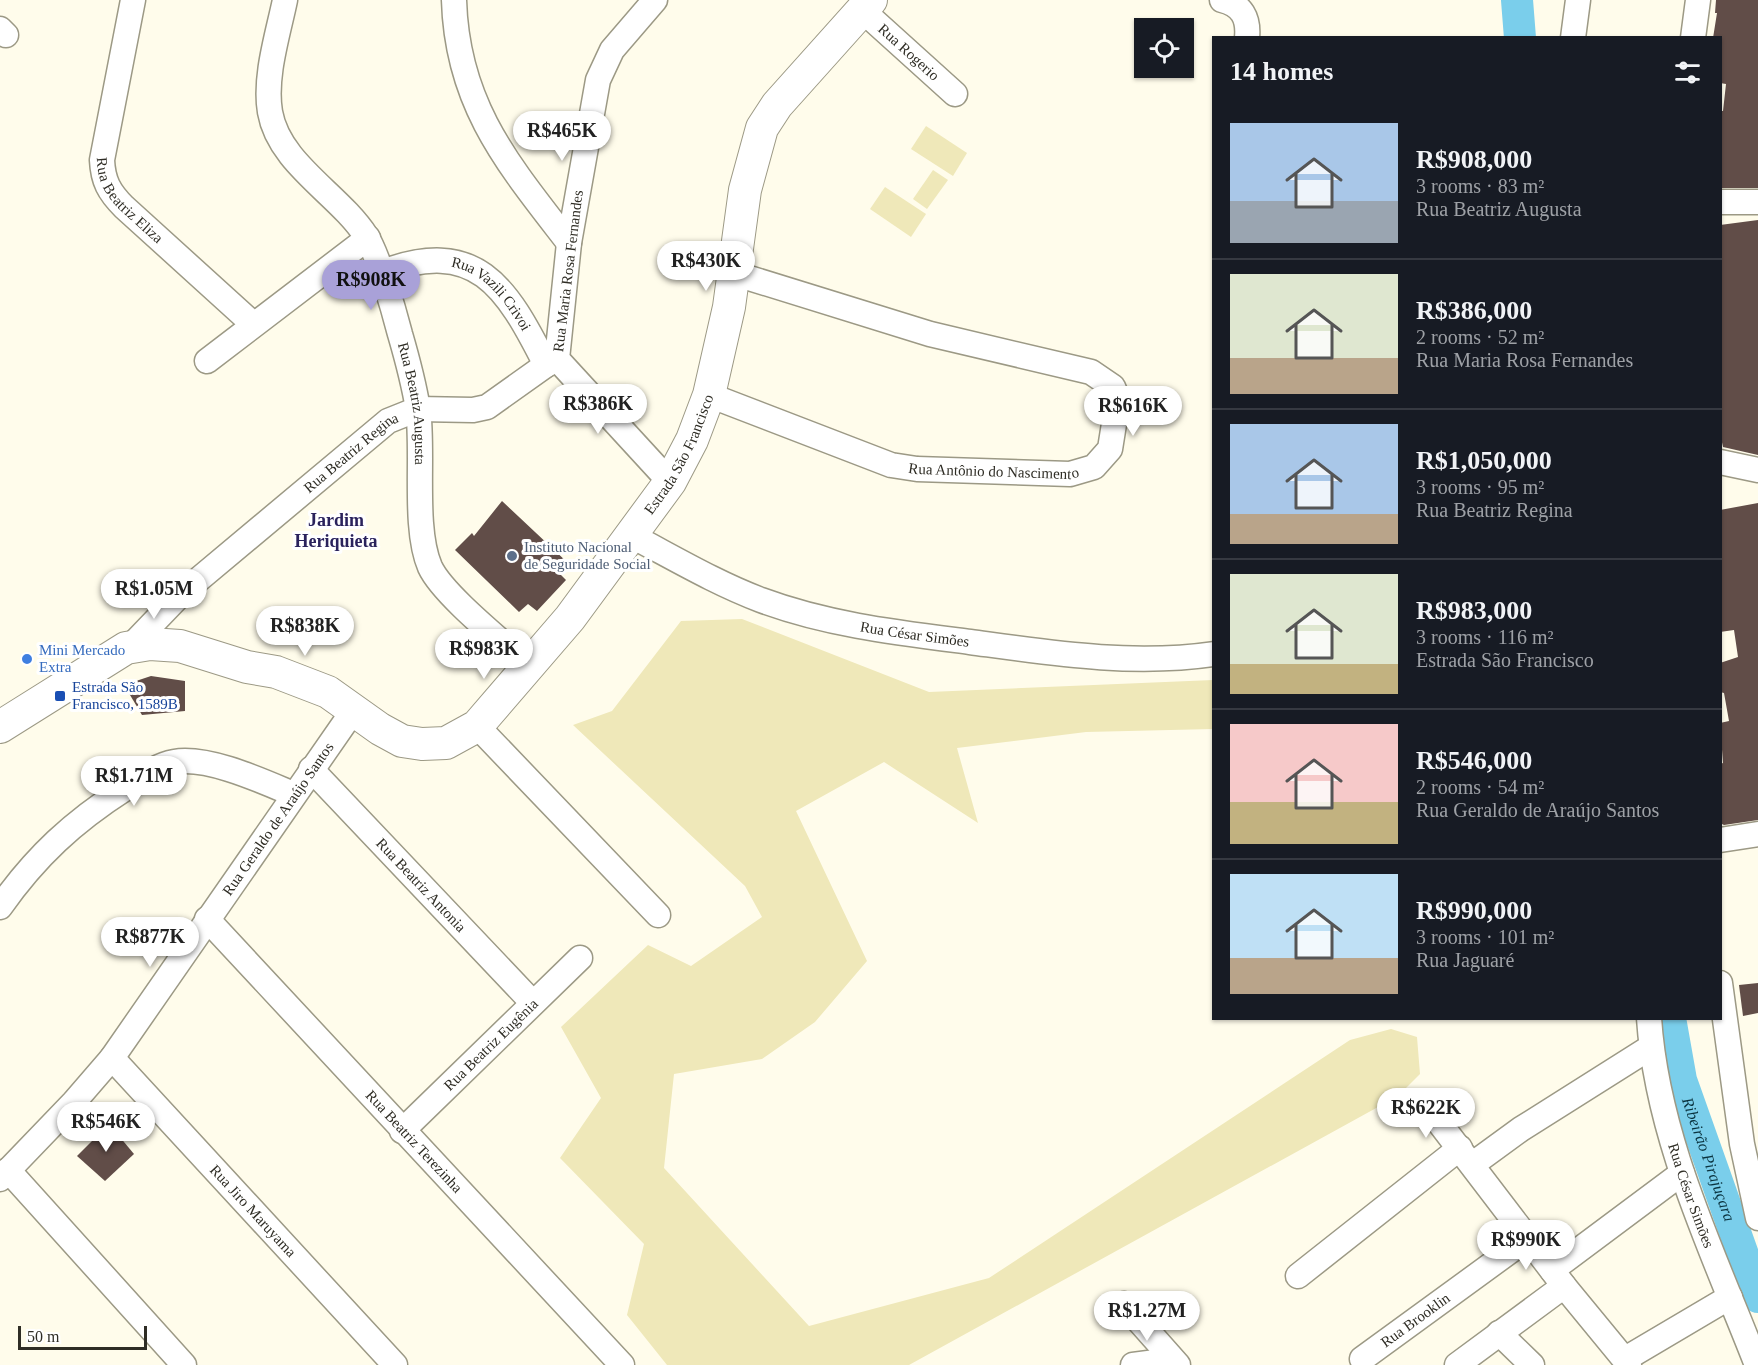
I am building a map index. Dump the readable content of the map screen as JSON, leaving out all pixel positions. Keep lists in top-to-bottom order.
{
  "streets": {
    "main road": ["Estrada São Francisco"],
    "street": [
      "Rua Rogerio",
      "Rua Beatriz Eliza",
      "Rua Maria Rosa Fernandes",
      "Rua Vazili Crivoi",
      "Rua Beatriz Augusta",
      "Rua Beatriz Regina",
      "Rua Antônio do Nascimento",
      "Rua César Simões",
      "Rua Geraldo de Araújo Santos",
      "Rua Beatriz Antonia",
      "Rua Beatriz Eugênia",
      "Rua Beatriz Terezinha",
      "Rua Jiro Maruyama",
      "Rua Brooklin"
    ]
  },
  "crossings": [
    ["Rua Rogerio", "Estrada São Francisco"],
    ["Rua Maria Rosa Fernandes", "Rua Vazili Crivoi"],
    ["Rua Maria Rosa Fernandes", "Estrada São Francisco"],
    ["Rua Vazili Crivoi", "Rua Beatriz Augusta"],
    ["Rua Beatriz Augusta", "Estrada São Francisco"],
    ["Rua Beatriz Augusta", "Rua Beatriz Regina"],
    ["Estrada São Francisco", "Rua Beatriz Regina"],
    ["Estrada São Francisco", "Rua Antônio do Nascimento"],
    ["Estrada São Francisco", "Rua César Simões"],
    ["Estrada São Francisco", "Rua Geraldo de Araújo Santos"],
    ["Rua Geraldo de Araújo Santos", "Rua Beatriz Antonia"],
    ["Rua Geraldo de Araújo Santos", "Rua Beatriz Terezinha"],
    ["Rua Geraldo de Araújo Santos", "Rua Jiro Maruyama"],
    ["Rua Beatriz Antonia", "Rua Beatriz Eugênia"],
    ["Rua Beatriz Eugênia", "Rua Beatriz Terezinha"]
  ],
  "districts": ["Jardim Heriquieta"],
  "water": ["Ribeirão Pirajuçara"],
  "places": {
    "other": ["Instituto Nacional de Seguridade Social", "Mini Mercado Extra"],
    "transit": ["Estrada São Francisco, 1589B"]
  },
  "scale_bar": "50 m",
  "page": {
    "heading": "14 homes",
    "list": [
      {
        "name": "R$908,000",
        "note": "3 rooms · 83 m² · Rua Beatriz Augusta"
      },
      {
        "name": "R$386,000",
        "note": "2 rooms · 52 m² · Rua Maria Rosa Fernandes"
      },
      {
        "name": "R$1,050,000",
        "note": "3 rooms · 95 m² · Rua Beatriz Regina"
      },
      {
        "name": "R$983,000",
        "note": "3 rooms · 116 m² · Estrada São Francisco"
      },
      {
        "name": "R$546,000",
        "note": "2 rooms · 54 m² · Rua Geraldo de Araújo Santos"
      },
      {
        "name": "R$990,000",
        "note": "3 rooms · 101 m² · Rua Jaguaré"
      }
    ],
    "price": [
      "R$465K",
      "R$430K",
      "R$908K",
      "R$386K",
      "R$616K",
      "R$1.05M",
      "R$838K",
      "R$983K",
      "R$1.71M",
      "R$877K",
      "R$622K",
      "R$546K",
      "R$990K",
      "R$1.27M"
    ],
    "scale": "50 m"
  }
}
